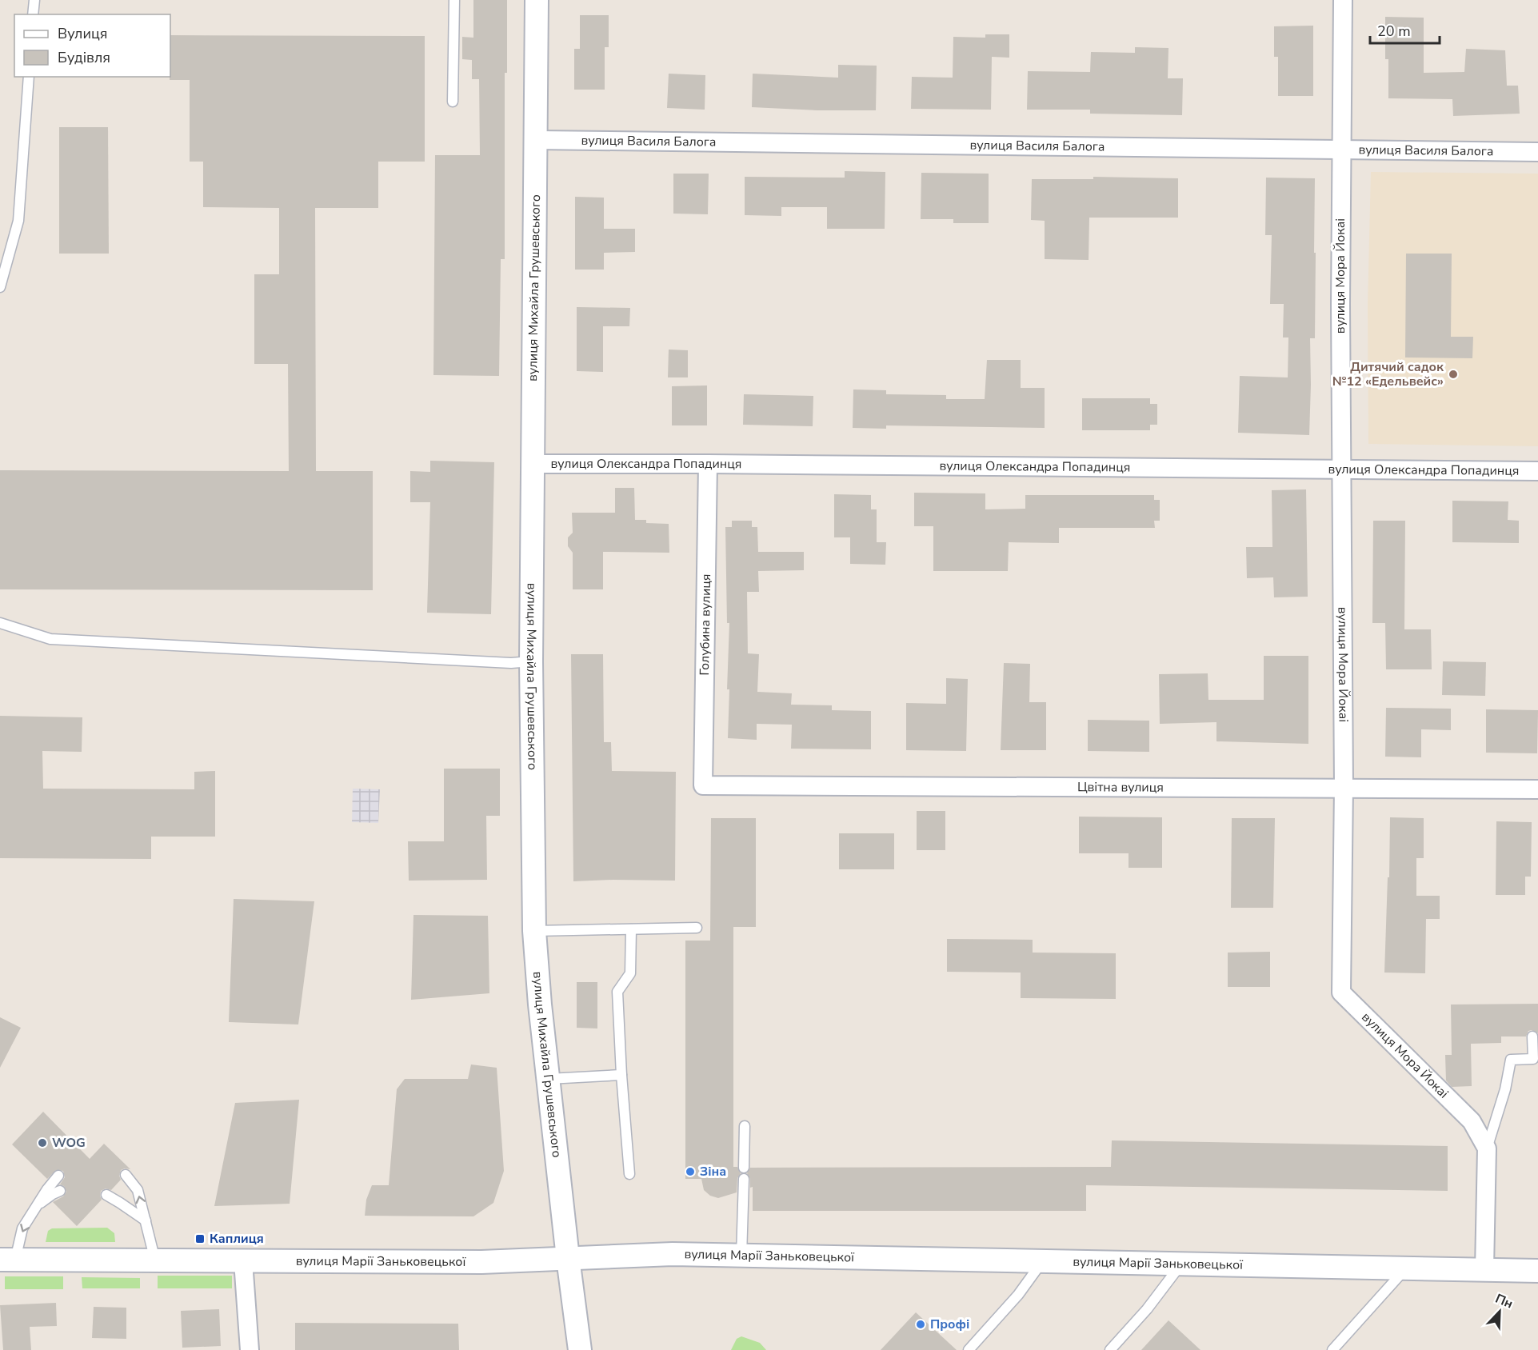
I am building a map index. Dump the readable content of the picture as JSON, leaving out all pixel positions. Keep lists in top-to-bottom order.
{
  "streets": {
    "street": [
      "вулиця Василя Балога",
      "вулиця Мора Йокаі",
      "вулиця Михайла Грушевського",
      "вулиця Олександра Попадинця",
      "Голубина вулиця",
      "Цвітна вулиця",
      "вулиця Марії Заньковецької"
    ]
  },
  "crossings": [
    ["вулиця Василя Балога", "вулиця Мора Йокаі"],
    ["вулиця Василя Балога", "вулиця Михайла Грушевського"],
    ["вулиця Мора Йокаі", "вулиця Олександра Попадинця"],
    ["вулиця Мора Йокаі", "Цвітна вулиця"],
    ["вулиця Михайла Грушевського", "вулиця Олександра Попадинця"],
    ["вулиця Михайла Грушевського", "вулиця Марії Заньковецької"],
    ["вулиця Олександра Попадинця", "Голубина вулиця"],
    ["Голубина вулиця", "Цвітна вулиця"]
  ],
  "places": {
    "other": [
      "Дитячий садок №12 «Едельвейс»",
      "WOG",
      "Зіна",
      "Профі"
    ],
    "transit": ["Каплиця"]
  },
  "legend": ["Вулиця", "Будівля"],
  "scale_bar": "20 m",
  "north": "top right"
}
